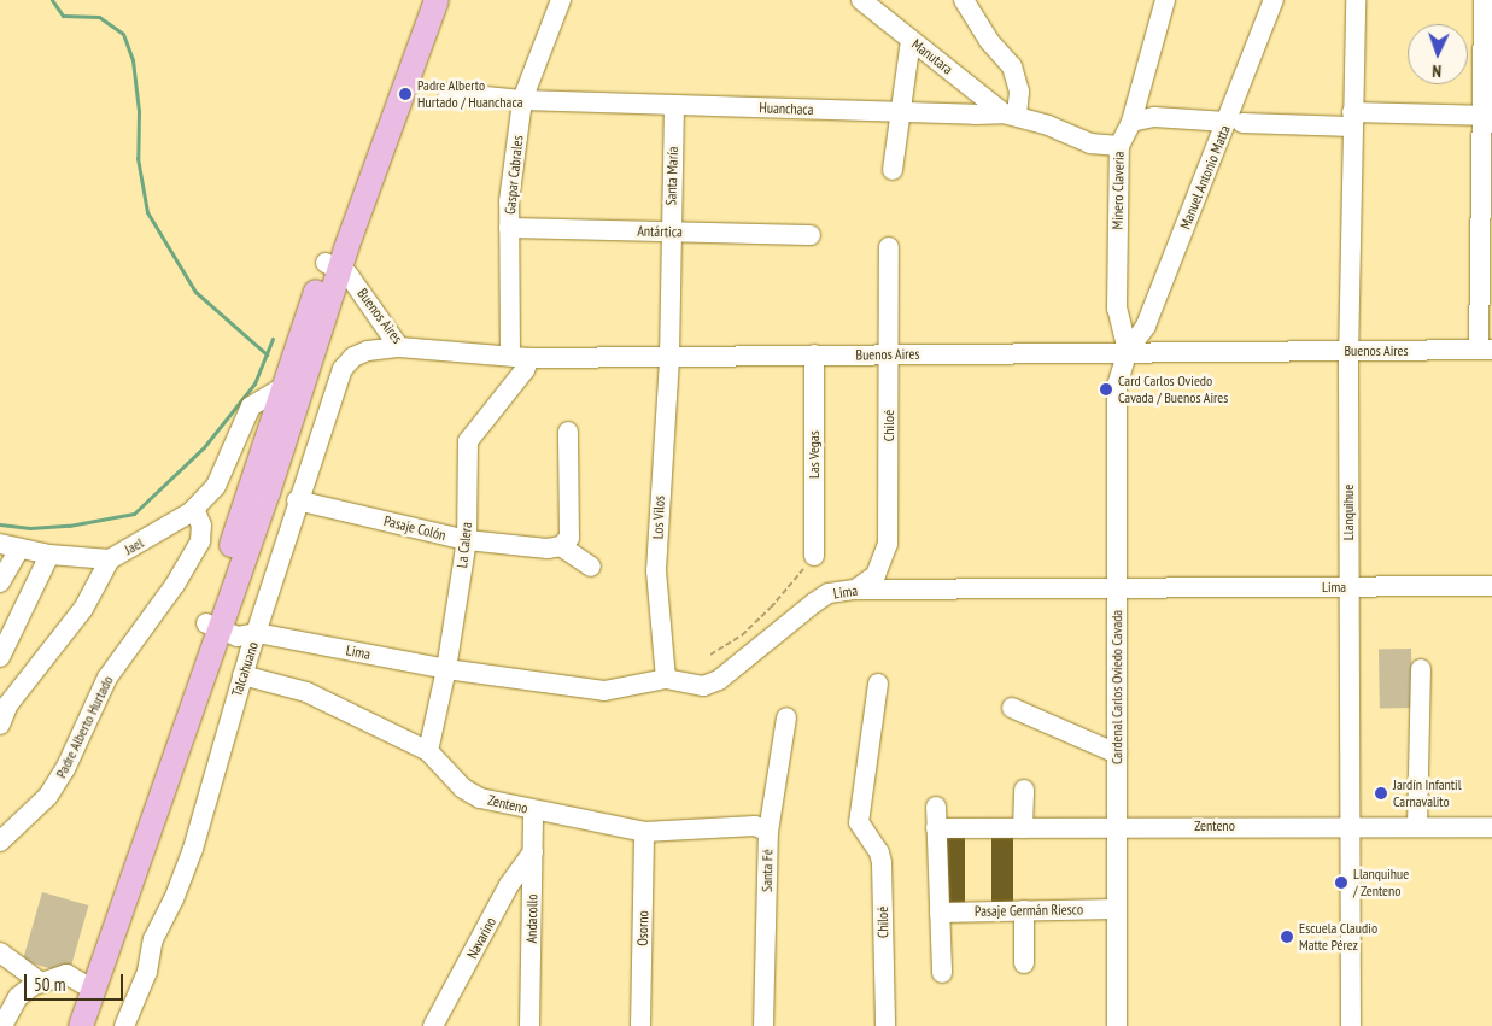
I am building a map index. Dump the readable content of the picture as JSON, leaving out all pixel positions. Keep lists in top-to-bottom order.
{
  "streets": {
    "street": [
      "Manutara",
      "Huanchaca",
      "Gaspar Cabrales",
      "Santa María",
      "Manuel Antonio Matta",
      "Minero Claveria",
      "Antártica",
      "Buenos Aires",
      "Chiloé",
      "Las Vegas",
      "Llanquihue",
      "Los Vilos",
      "Pasaje Colón",
      "La Calera",
      "Jael",
      "Lima",
      "Talcahuano",
      "Cardenal Carlos Oviedo Cavada",
      "Padre Alberto Hurtado",
      "Zenteno",
      "Santa Fé",
      "Pasaje Germán Riesco",
      "Andacollo",
      "Osorno",
      "Navarino"
    ]
  },
  "crossings": [
    ["Manutara", "Huanchaca"],
    ["Huanchaca", "Gaspar Cabrales"],
    ["Huanchaca", "Santa María"],
    ["Huanchaca", "Minero Claveria"],
    ["Gaspar Cabrales", "Antártica"],
    ["Gaspar Cabrales", "Buenos Aires"],
    ["Gaspar Cabrales", "La Calera"],
    ["Santa María", "Antártica"],
    ["Santa María", "Buenos Aires"],
    ["Santa María", "Los Vilos"],
    ["Manuel Antonio Matta", "Minero Claveria"],
    ["Manuel Antonio Matta", "Buenos Aires"],
    ["Manuel Antonio Matta", "Cardenal Carlos Oviedo Cavada"],
    ["Minero Claveria", "Buenos Aires"],
    ["Minero Claveria", "Cardenal Carlos Oviedo Cavada"],
    ["Buenos Aires", "Chiloé"],
    ["Buenos Aires", "Las Vegas"],
    ["Buenos Aires", "Llanquihue"],
    ["Buenos Aires", "Los Vilos"],
    ["Buenos Aires", "La Calera"],
    ["Buenos Aires", "Talcahuano"],
    ["Buenos Aires", "Cardenal Carlos Oviedo Cavada"],
    ["Chiloé", "Lima"],
    ["Llanquihue", "Lima"],
    ["Llanquihue", "Zenteno"],
    ["Los Vilos", "Lima"],
    ["Pasaje Colón", "La Calera"],
    ["Pasaje Colón", "Talcahuano"],
    ["La Calera", "Lima"],
    ["La Calera", "Zenteno"],
    ["Jael", "Padre Alberto Hurtado"],
    ["Lima", "Talcahuano"],
    ["Lima", "Cardenal Carlos Oviedo Cavada"],
    ["Talcahuano", "Zenteno"],
    ["Cardenal Carlos Oviedo Cavada", "Zenteno"],
    ["Cardenal Carlos Oviedo Cavada", "Pasaje Germán Riesco"],
    ["Zenteno", "Santa Fé"],
    ["Zenteno", "Andacollo"],
    ["Zenteno", "Osorno"],
    ["Andacollo", "Navarino"]
  ],
  "places": [
    "Padre Alberto Hurtado / Huanchaca",
    "Card Carlos Oviedo Cavada / Buenos Aires",
    "Jardín Infantil Carnavalito",
    "Llanquihue / Zenteno",
    "Escuela Claudio Matte Pérez"
  ],
  "scale_bar": "50 m",
  "north": "bottom"
}
